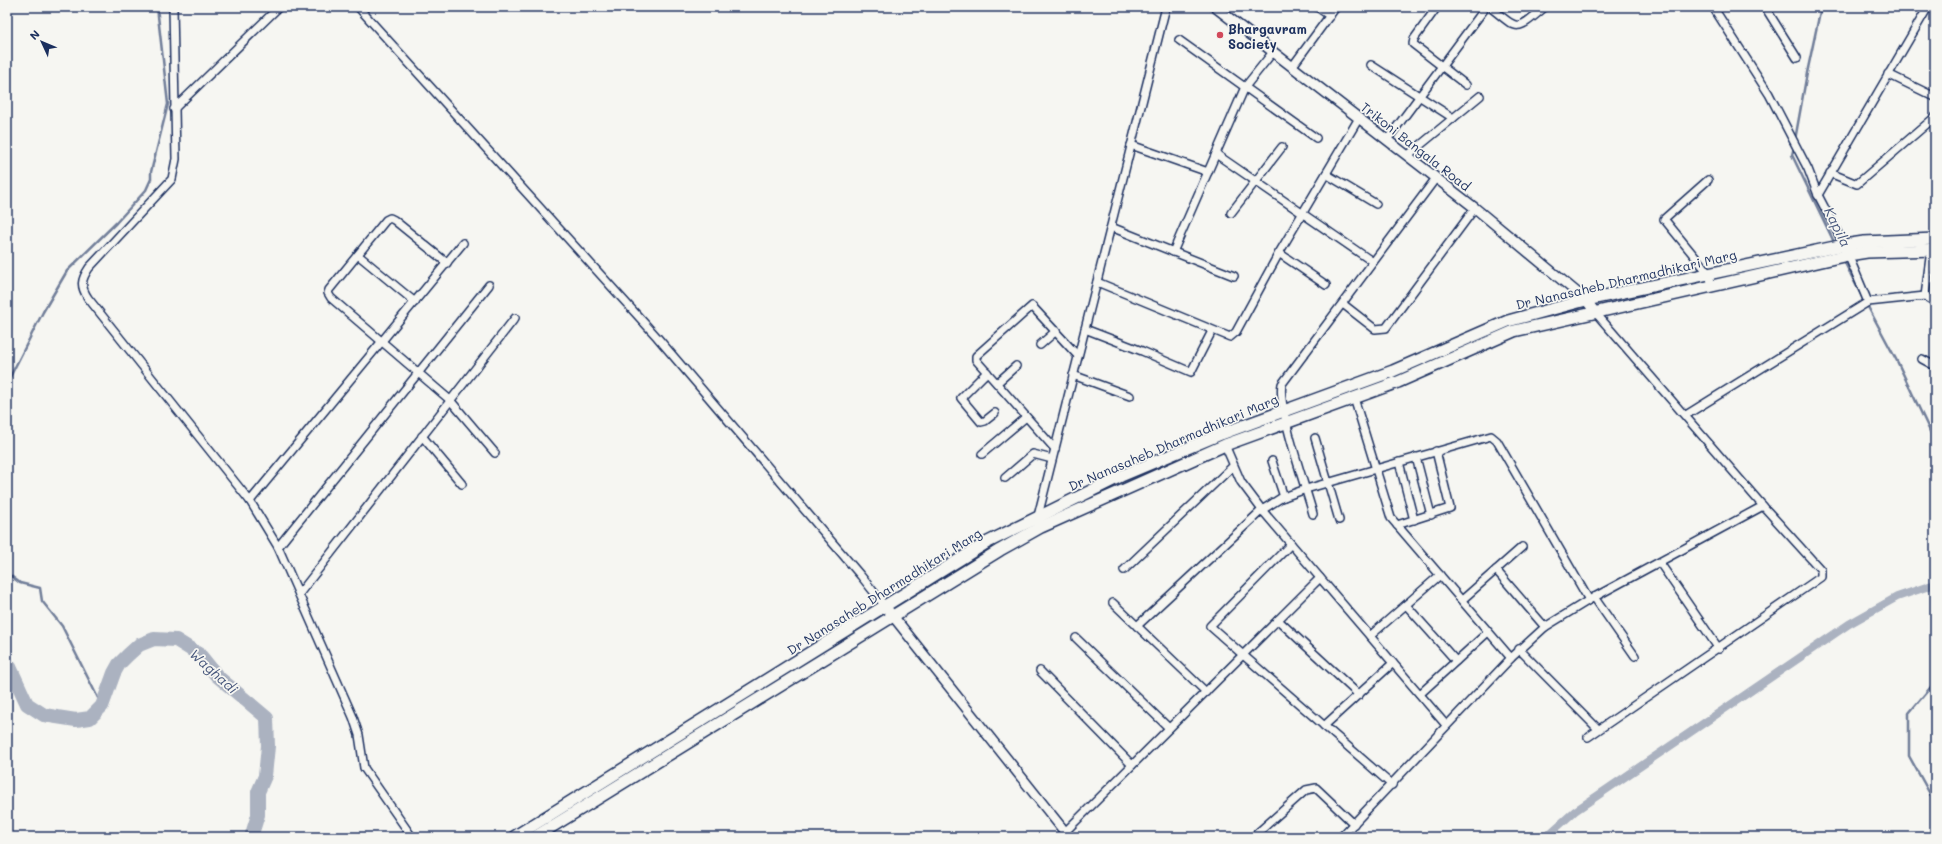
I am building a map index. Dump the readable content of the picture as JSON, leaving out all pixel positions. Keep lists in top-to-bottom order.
{
  "streets": {
    "main road": ["Dr Nanasaheb Dharmadhikari Marg"],
    "street": ["Trikoni Bangala Road"]
  },
  "crossings": [
    ["Trikoni Bangala Road", "Dr Nanasaheb Dharmadhikari Marg"]
  ],
  "water": ["Kapila", "Waghadi"],
  "places": ["Bhargavram Society"],
  "north": "top left"
}
